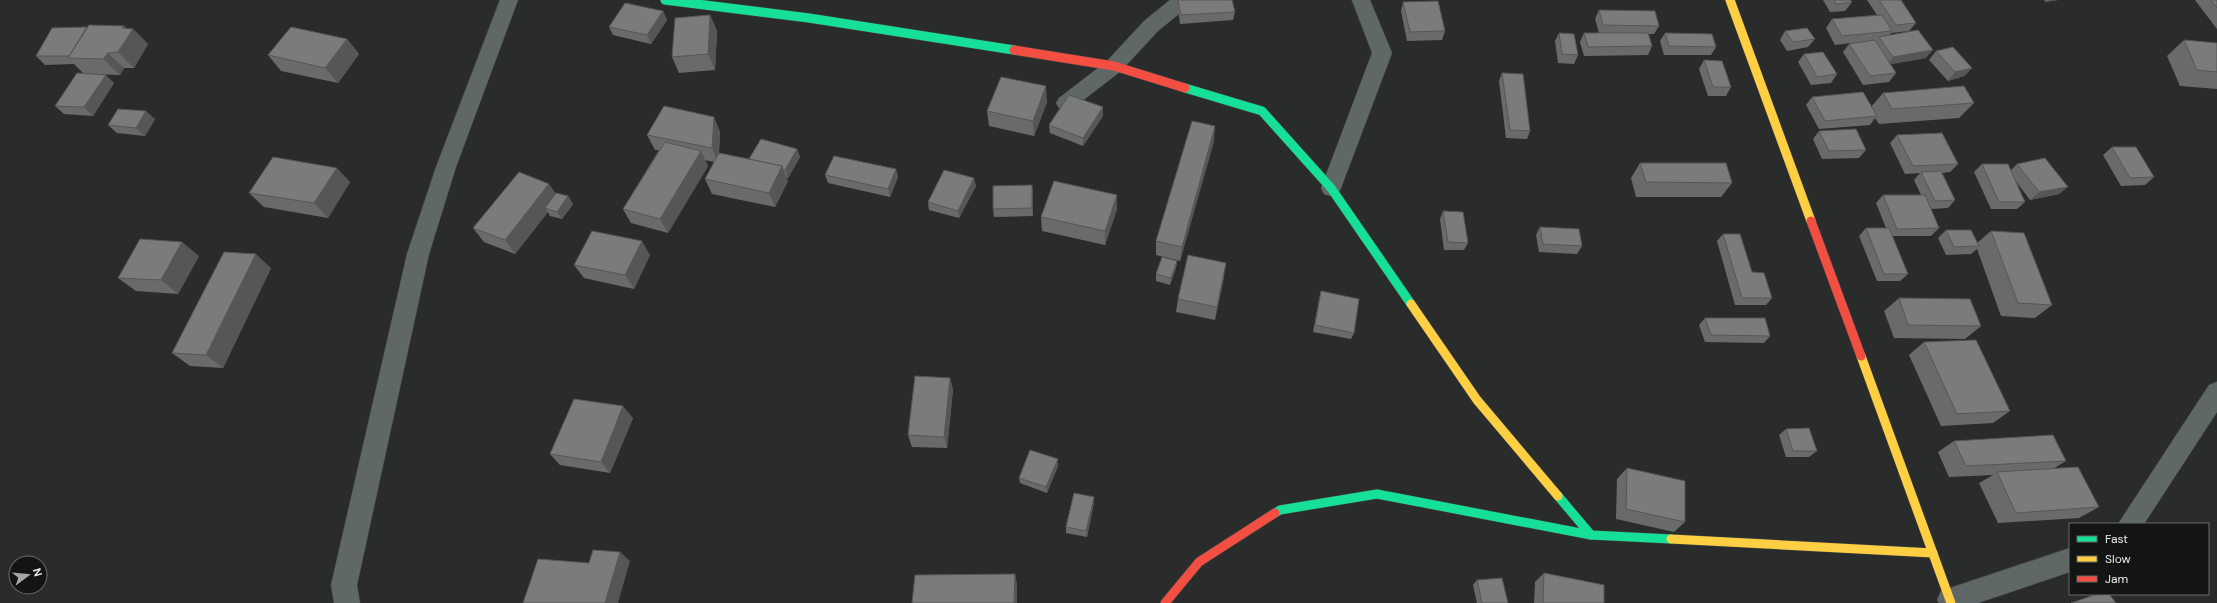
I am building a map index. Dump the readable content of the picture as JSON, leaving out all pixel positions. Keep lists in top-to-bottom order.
{
  "legend": ["Fast", "Slow", "Jam"],
  "north": "right"
}
